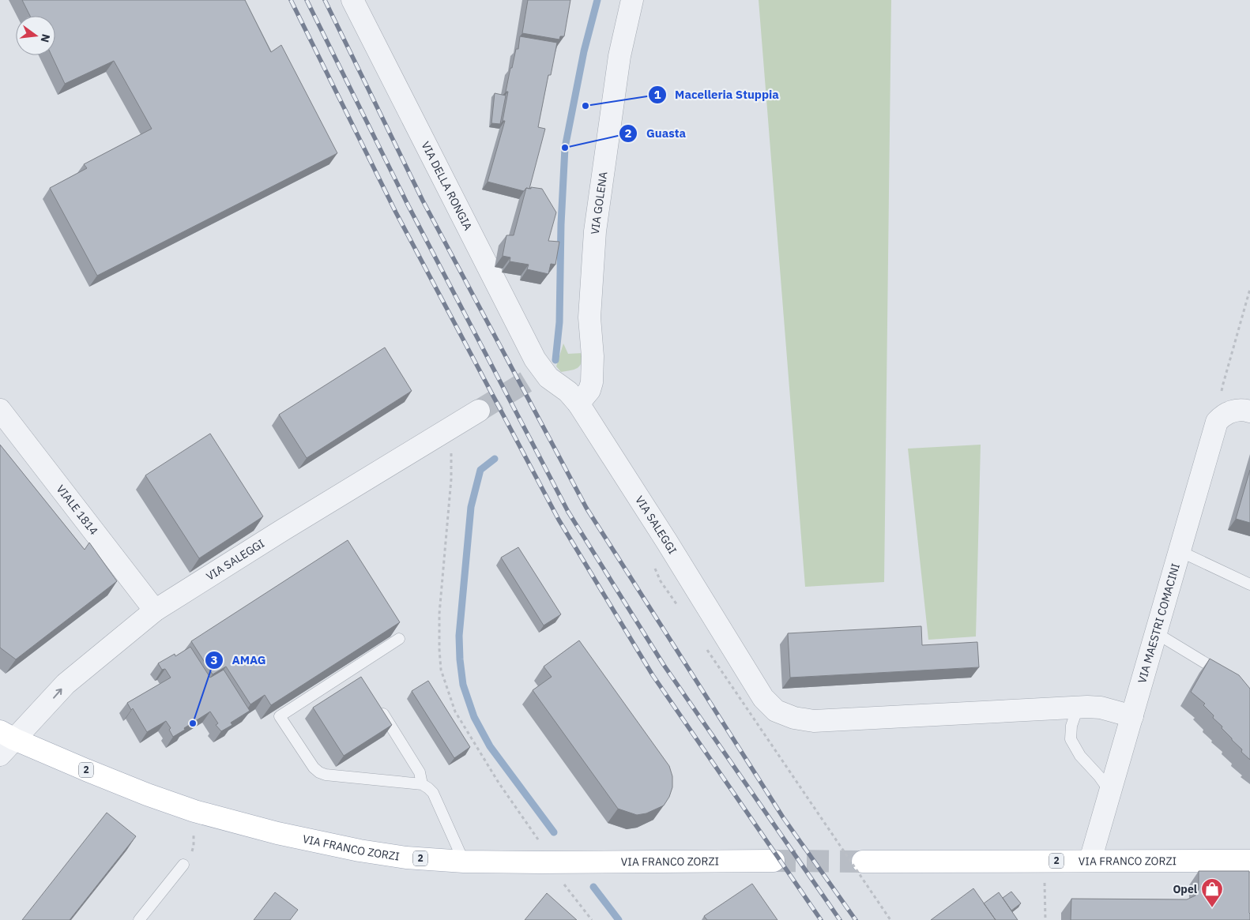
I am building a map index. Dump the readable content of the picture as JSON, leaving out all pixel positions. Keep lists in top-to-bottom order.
{
  "streets": {
    "main road": ["2", "VIA FRANCO ZORZI"],
    "street": [
      "VIA DELLA RONGIA",
      "VIA GOLENA",
      "VIALE 1814",
      "VIA SALEGGI",
      "VIA MAESTRI COMACINI"
    ]
  },
  "crossings": [
    ["VIA DELLA RONGIA", "VIA SALEGGI"],
    ["VIA GOLENA", "VIA SALEGGI"],
    ["VIALE 1814", "VIA SALEGGI"],
    ["VIA SALEGGI", "VIA MAESTRI COMACINI"],
    ["VIA SALEGGI", "VIA FRANCO ZORZI"],
    ["VIA MAESTRI COMACINI", "VIA FRANCO ZORZI"]
  ],
  "places": {
    "other": ["Macelleria Stuppia", "Guasta", "AMAG"],
    "shop": ["Opel"]
  },
  "north": "right"
}
